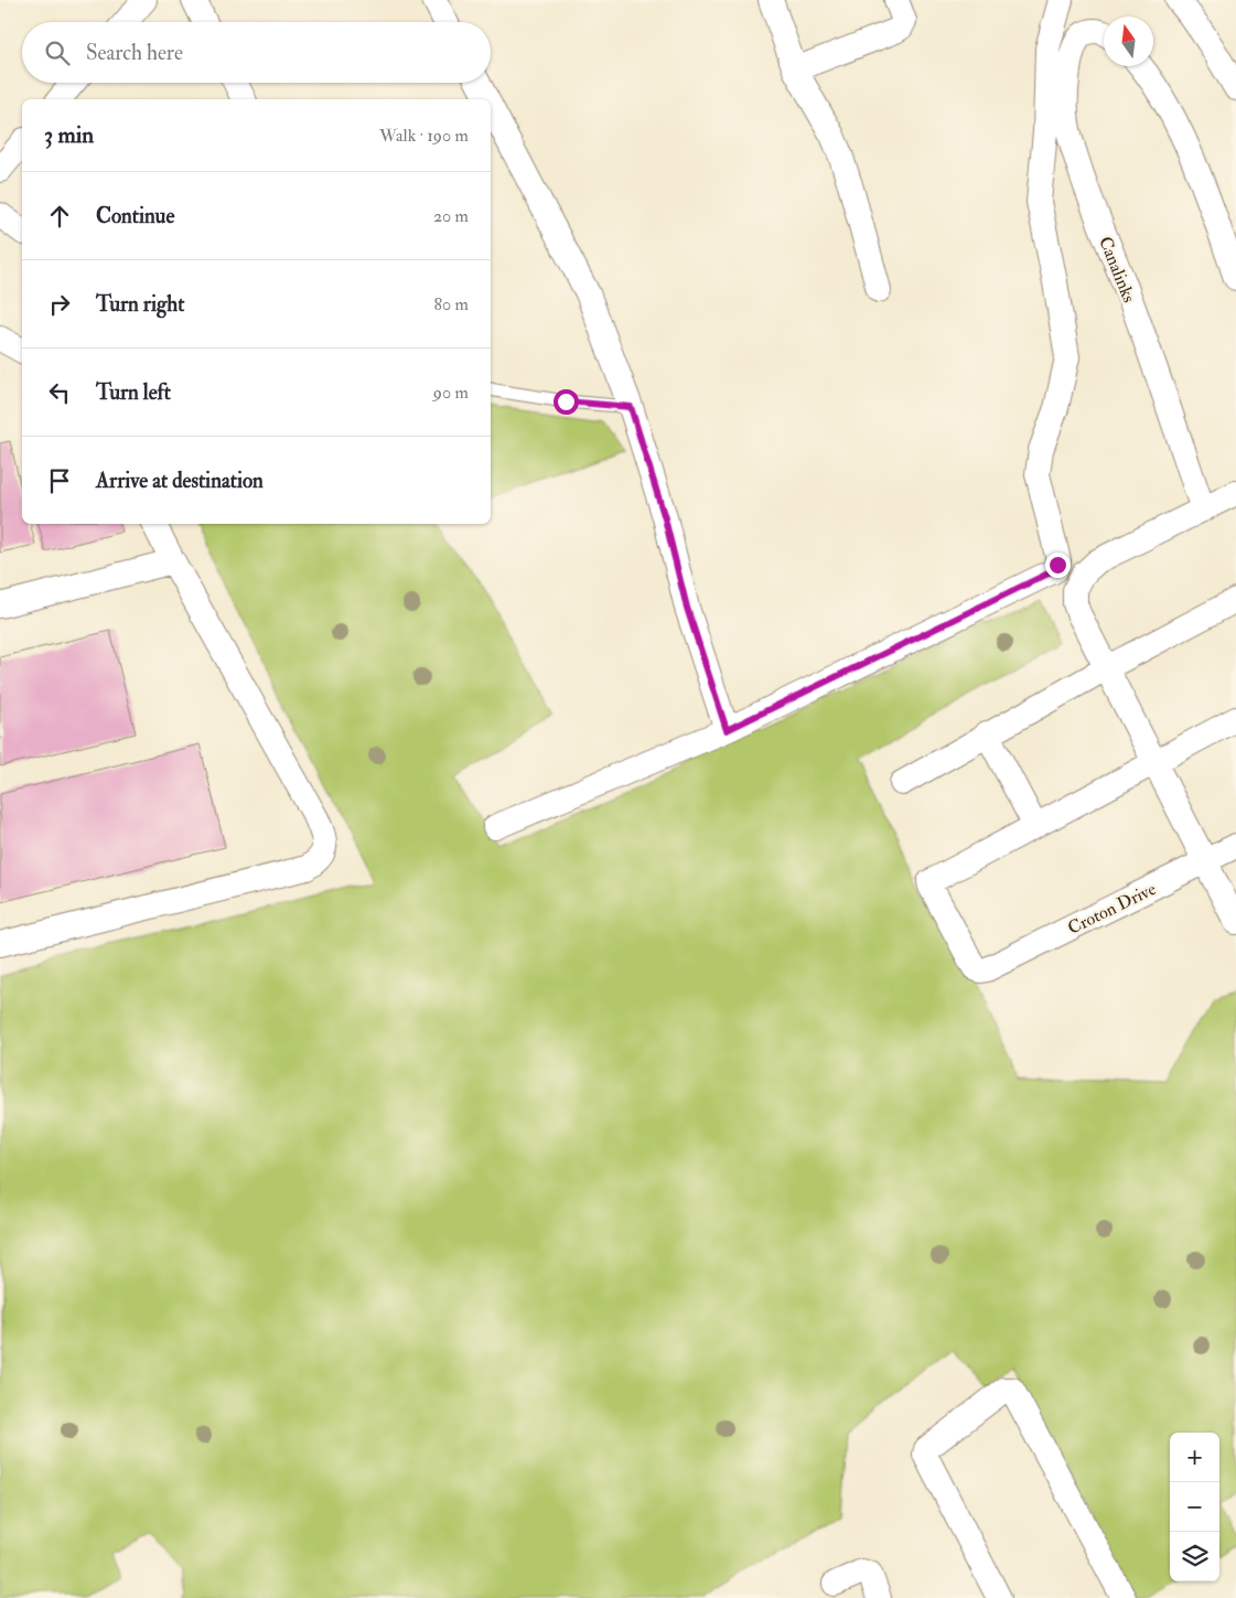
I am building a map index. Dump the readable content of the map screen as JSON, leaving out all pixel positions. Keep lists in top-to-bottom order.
{
  "streets": {
    "street": ["Canalinks", "Croton Drive"]
  },
  "north": "top",
  "page": {
    "search": "Search here",
    "heading": ["3 min", "Walk · 190 m"],
    "list": [
      ["Continue", "20 m"],
      ["Turn right", "80 m"],
      ["Turn left", "90 m"],
      "Arrive at destination"
    ],
    "map_buttons": ["+", "−"]
  }
}
